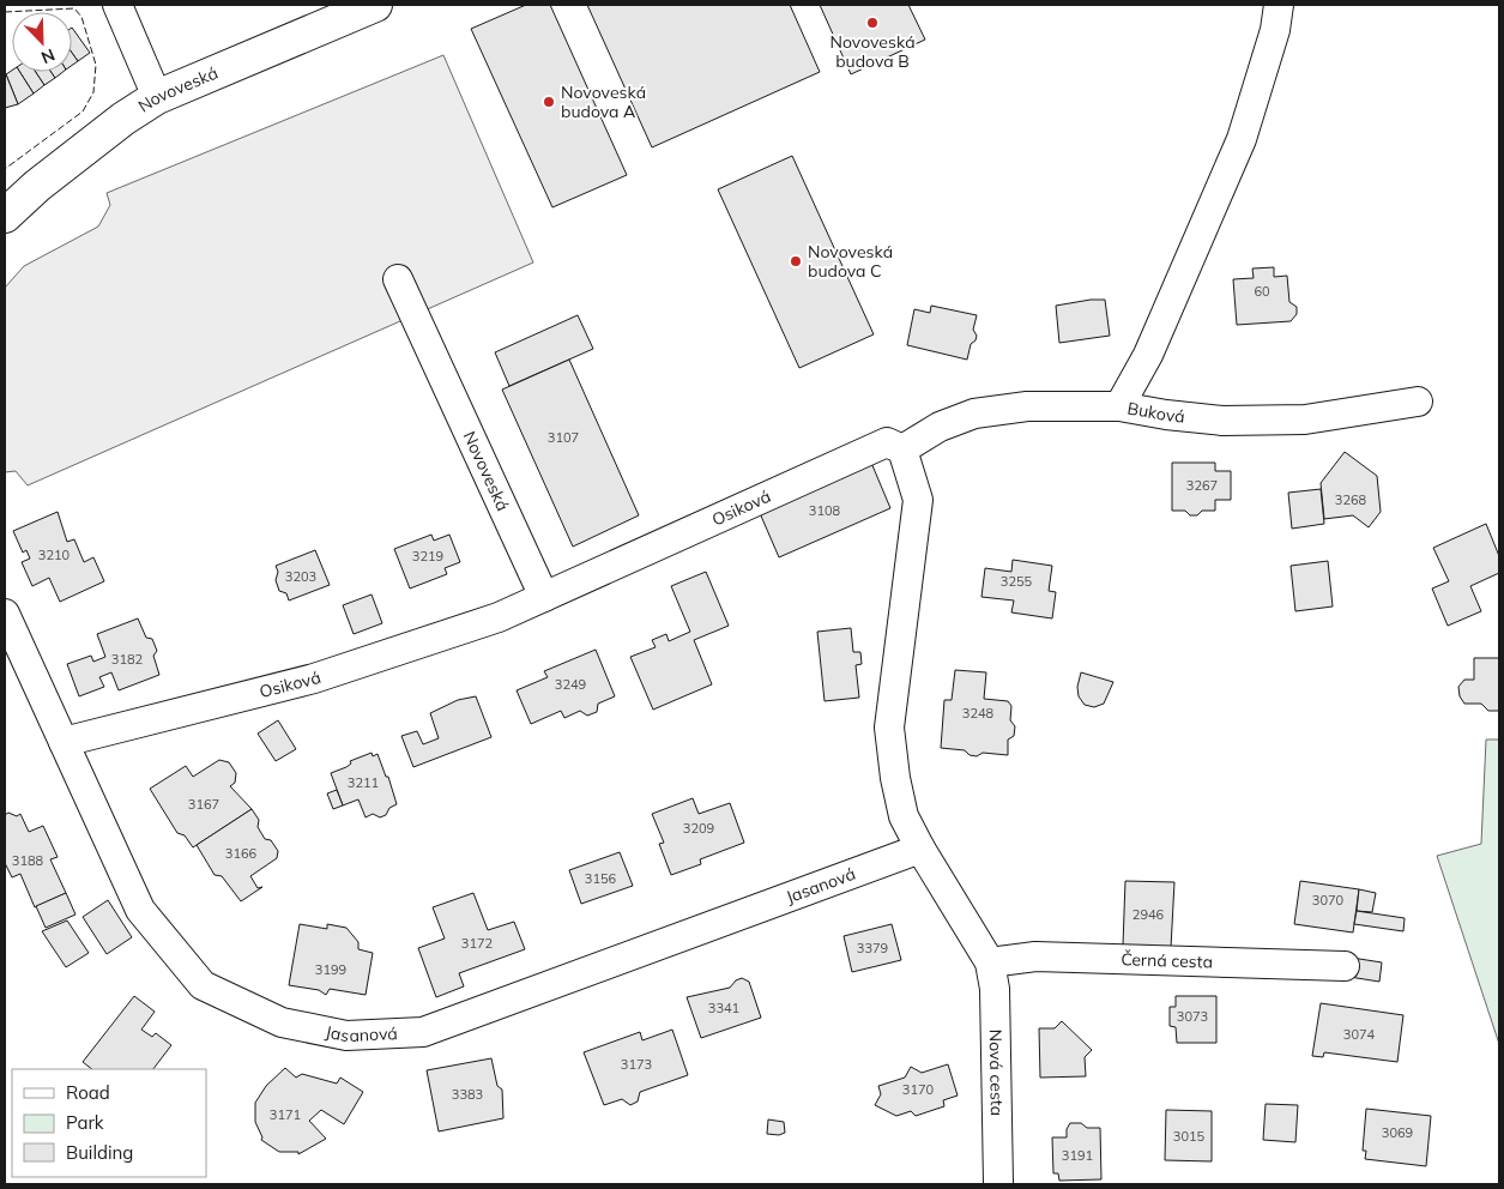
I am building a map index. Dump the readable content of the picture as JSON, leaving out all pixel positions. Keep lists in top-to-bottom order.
{
  "streets": {
    "street": [
      "Novoveská",
      "Buková",
      "Osiková",
      "Jasanová",
      "Černá cesta",
      "Nová cesta"
    ]
  },
  "crossings": [
    ["Novoveská", "Osiková"],
    ["Buková", "Osiková"],
    ["Osiková", "Jasanová"],
    ["Černá cesta", "Nová cesta"]
  ],
  "places": ["Novoveská budova B", "Novoveská budova A", "Novoveská budova C"],
  "house_numbers": [
    "60",
    "3107",
    "3267",
    "3268",
    "3108",
    "3210",
    "3219",
    "3203",
    "3255",
    "3182",
    "3249",
    "3248",
    "3211",
    "3167",
    "3209",
    "3166",
    "3188",
    "3156",
    "3070",
    "2946",
    "3172",
    "3379",
    "3199",
    "3341",
    "3073",
    "3074",
    "3173",
    "3170",
    "3383",
    "3171",
    "3069",
    "3015",
    "3191"
  ],
  "legend": ["Road", "Park", "Building"],
  "north": "bottom right"
}
